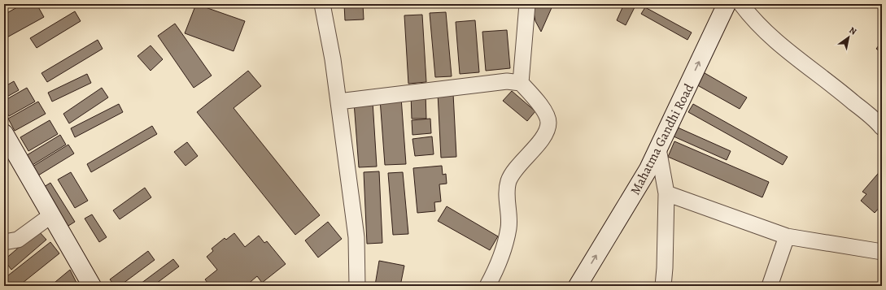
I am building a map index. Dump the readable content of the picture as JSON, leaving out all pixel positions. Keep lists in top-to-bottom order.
{
  "streets": {
    "street": ["Mahatma Gandhi Road"]
  },
  "north": "top right"
}
